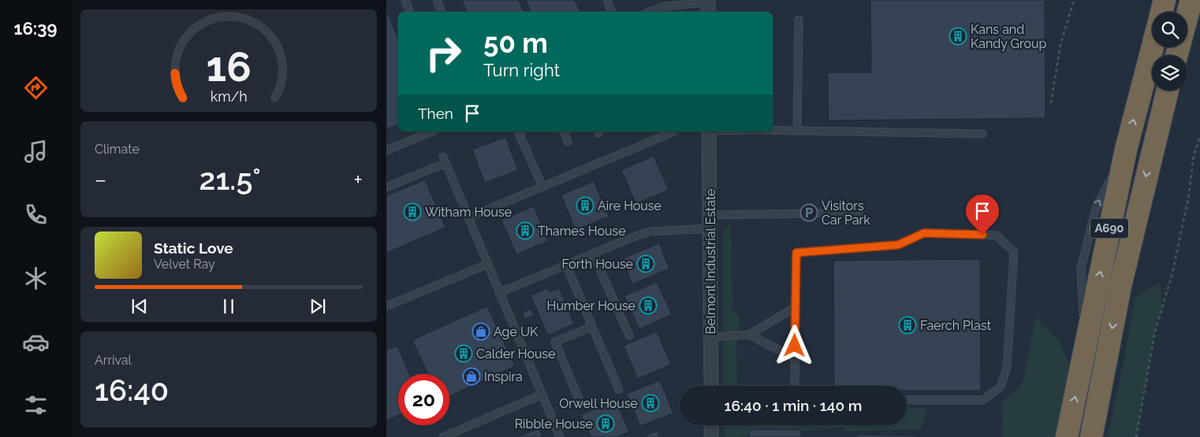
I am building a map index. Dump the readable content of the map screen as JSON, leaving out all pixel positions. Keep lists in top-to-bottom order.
{
  "streets": {
    "highway": ["A690"],
    "street": ["Belmont Industrial Estate"]
  },
  "places": {
    "building": [
      "Kans and Kandy Group",
      "Aire House",
      "Witham House",
      "Thames House",
      "Forth House",
      "Humber House",
      "Faerch Plast",
      "Calder House",
      "Orwell House",
      "Ribble House"
    ],
    "parking": ["Visitors Car Park"],
    "shop": ["Age UK", "Inspira"]
  },
  "page": {
    "tabs": "16:39",
    "turn": ["50 m", "Turn right"],
    "then": "Then",
    "tile": [
      "Climate",
      ["Arrival", "16:40"]
    ],
    "heat": ["−", "21.5°", "+"],
    "song": ["Static Love", "Velvet Ray"],
    "limit": "20",
    "trip": "16:40 · 1 min · 140 m",
    "gauge": ["16", "km/h"]
  }
}
